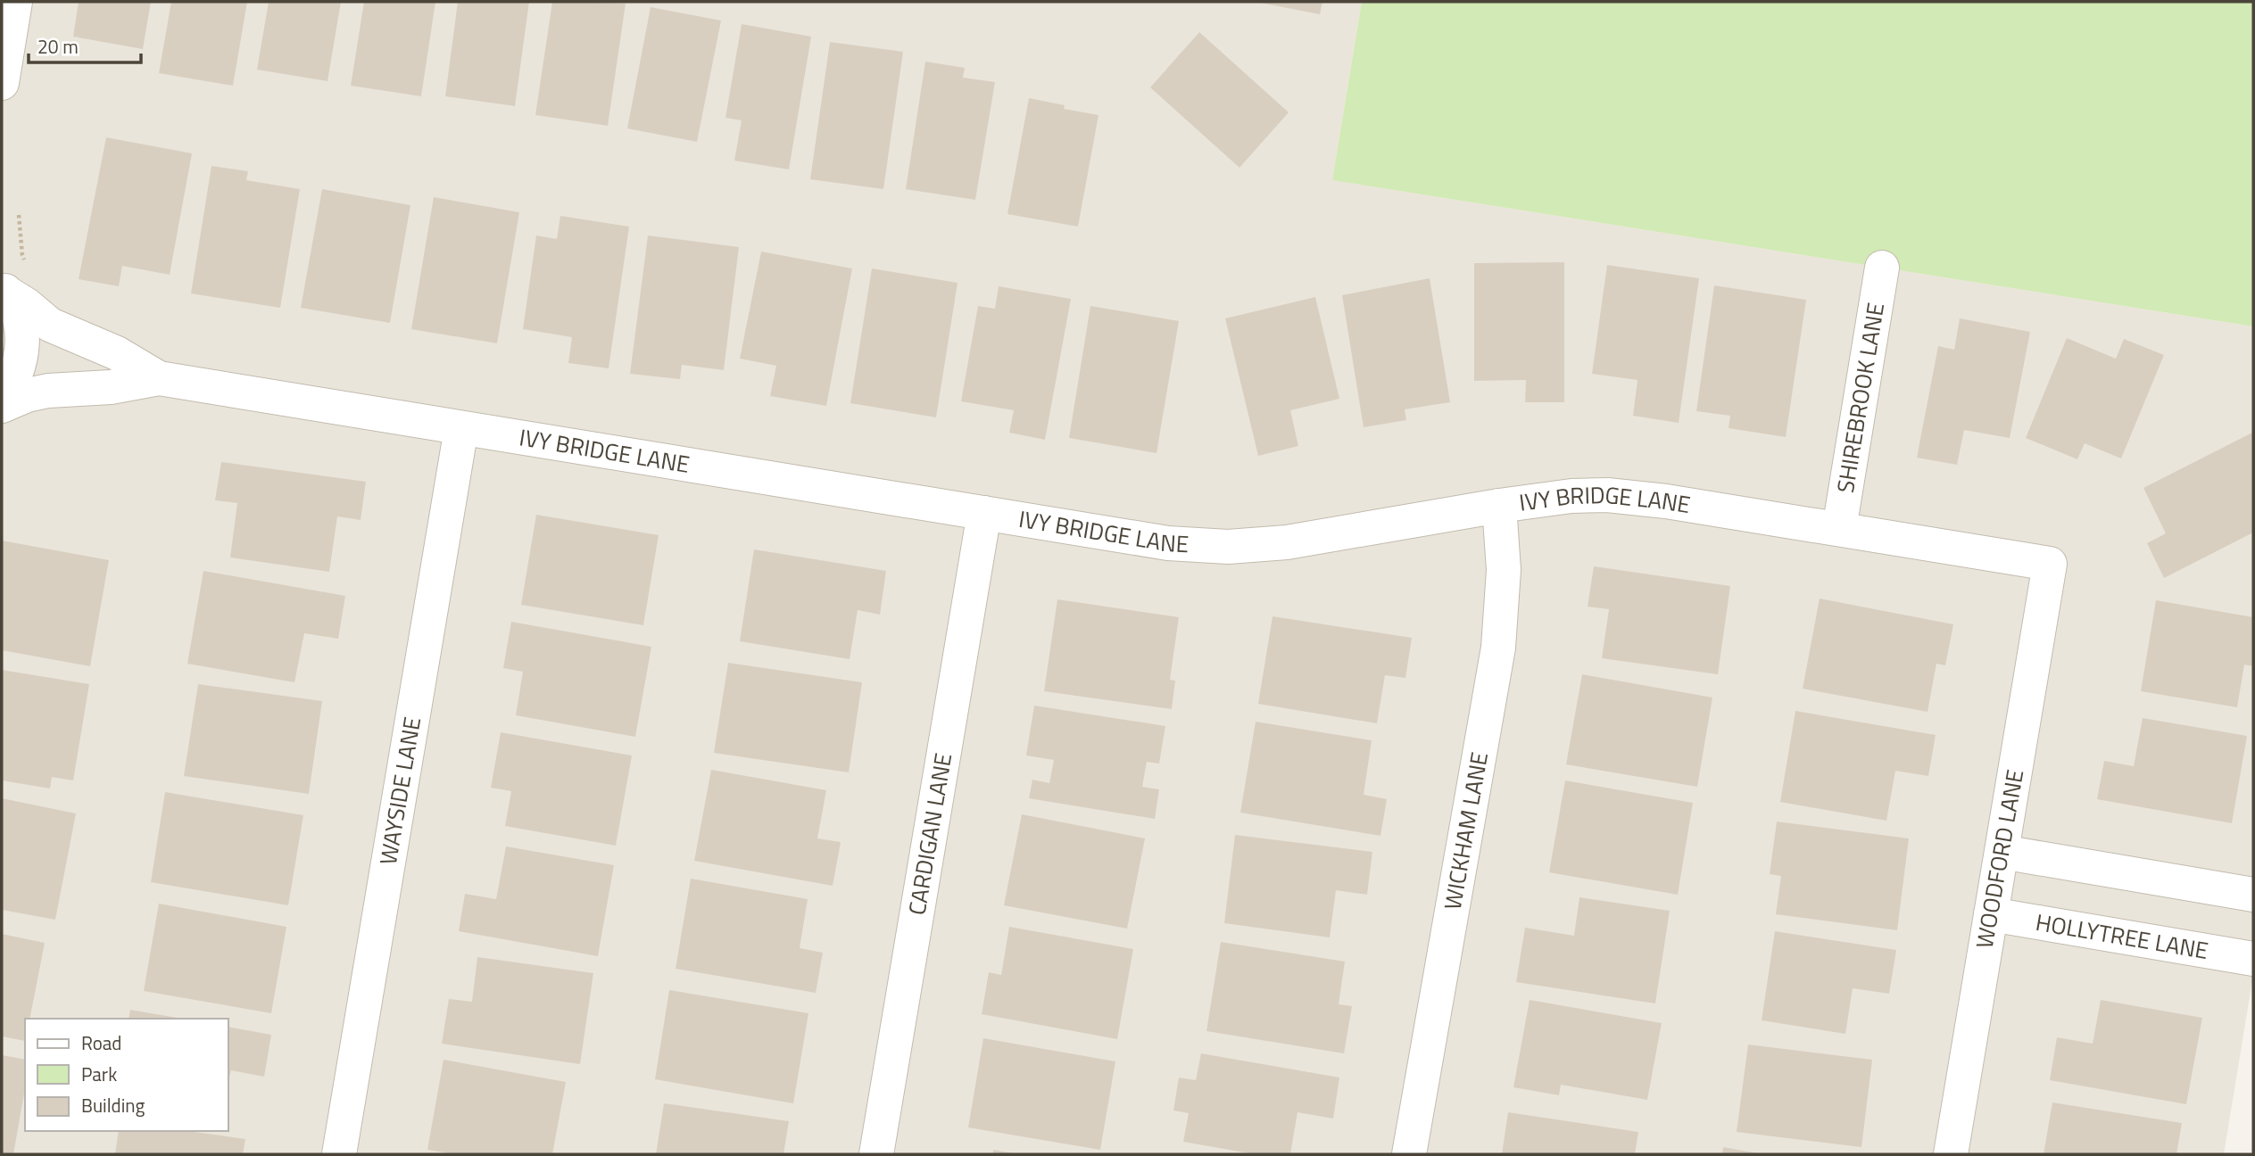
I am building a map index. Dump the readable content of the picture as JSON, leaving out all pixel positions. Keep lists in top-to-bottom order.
{
  "streets": {
    "street": [
      "SHIREBROOK LANE",
      "IVY BRIDGE LANE",
      "WAYSIDE LANE",
      "WICKHAM LANE",
      "CARDIGAN LANE",
      "WOODFORD LANE",
      "HOLLYTREE LANE"
    ]
  },
  "crossings": [
    ["SHIREBROOK LANE", "IVY BRIDGE LANE"],
    ["IVY BRIDGE LANE", "WAYSIDE LANE"],
    ["IVY BRIDGE LANE", "WICKHAM LANE"],
    ["IVY BRIDGE LANE", "CARDIGAN LANE"],
    ["IVY BRIDGE LANE", "WOODFORD LANE"],
    ["WOODFORD LANE", "HOLLYTREE LANE"]
  ],
  "legend": ["Road", "Park", "Building"],
  "scale_bar": "20 m"
}
